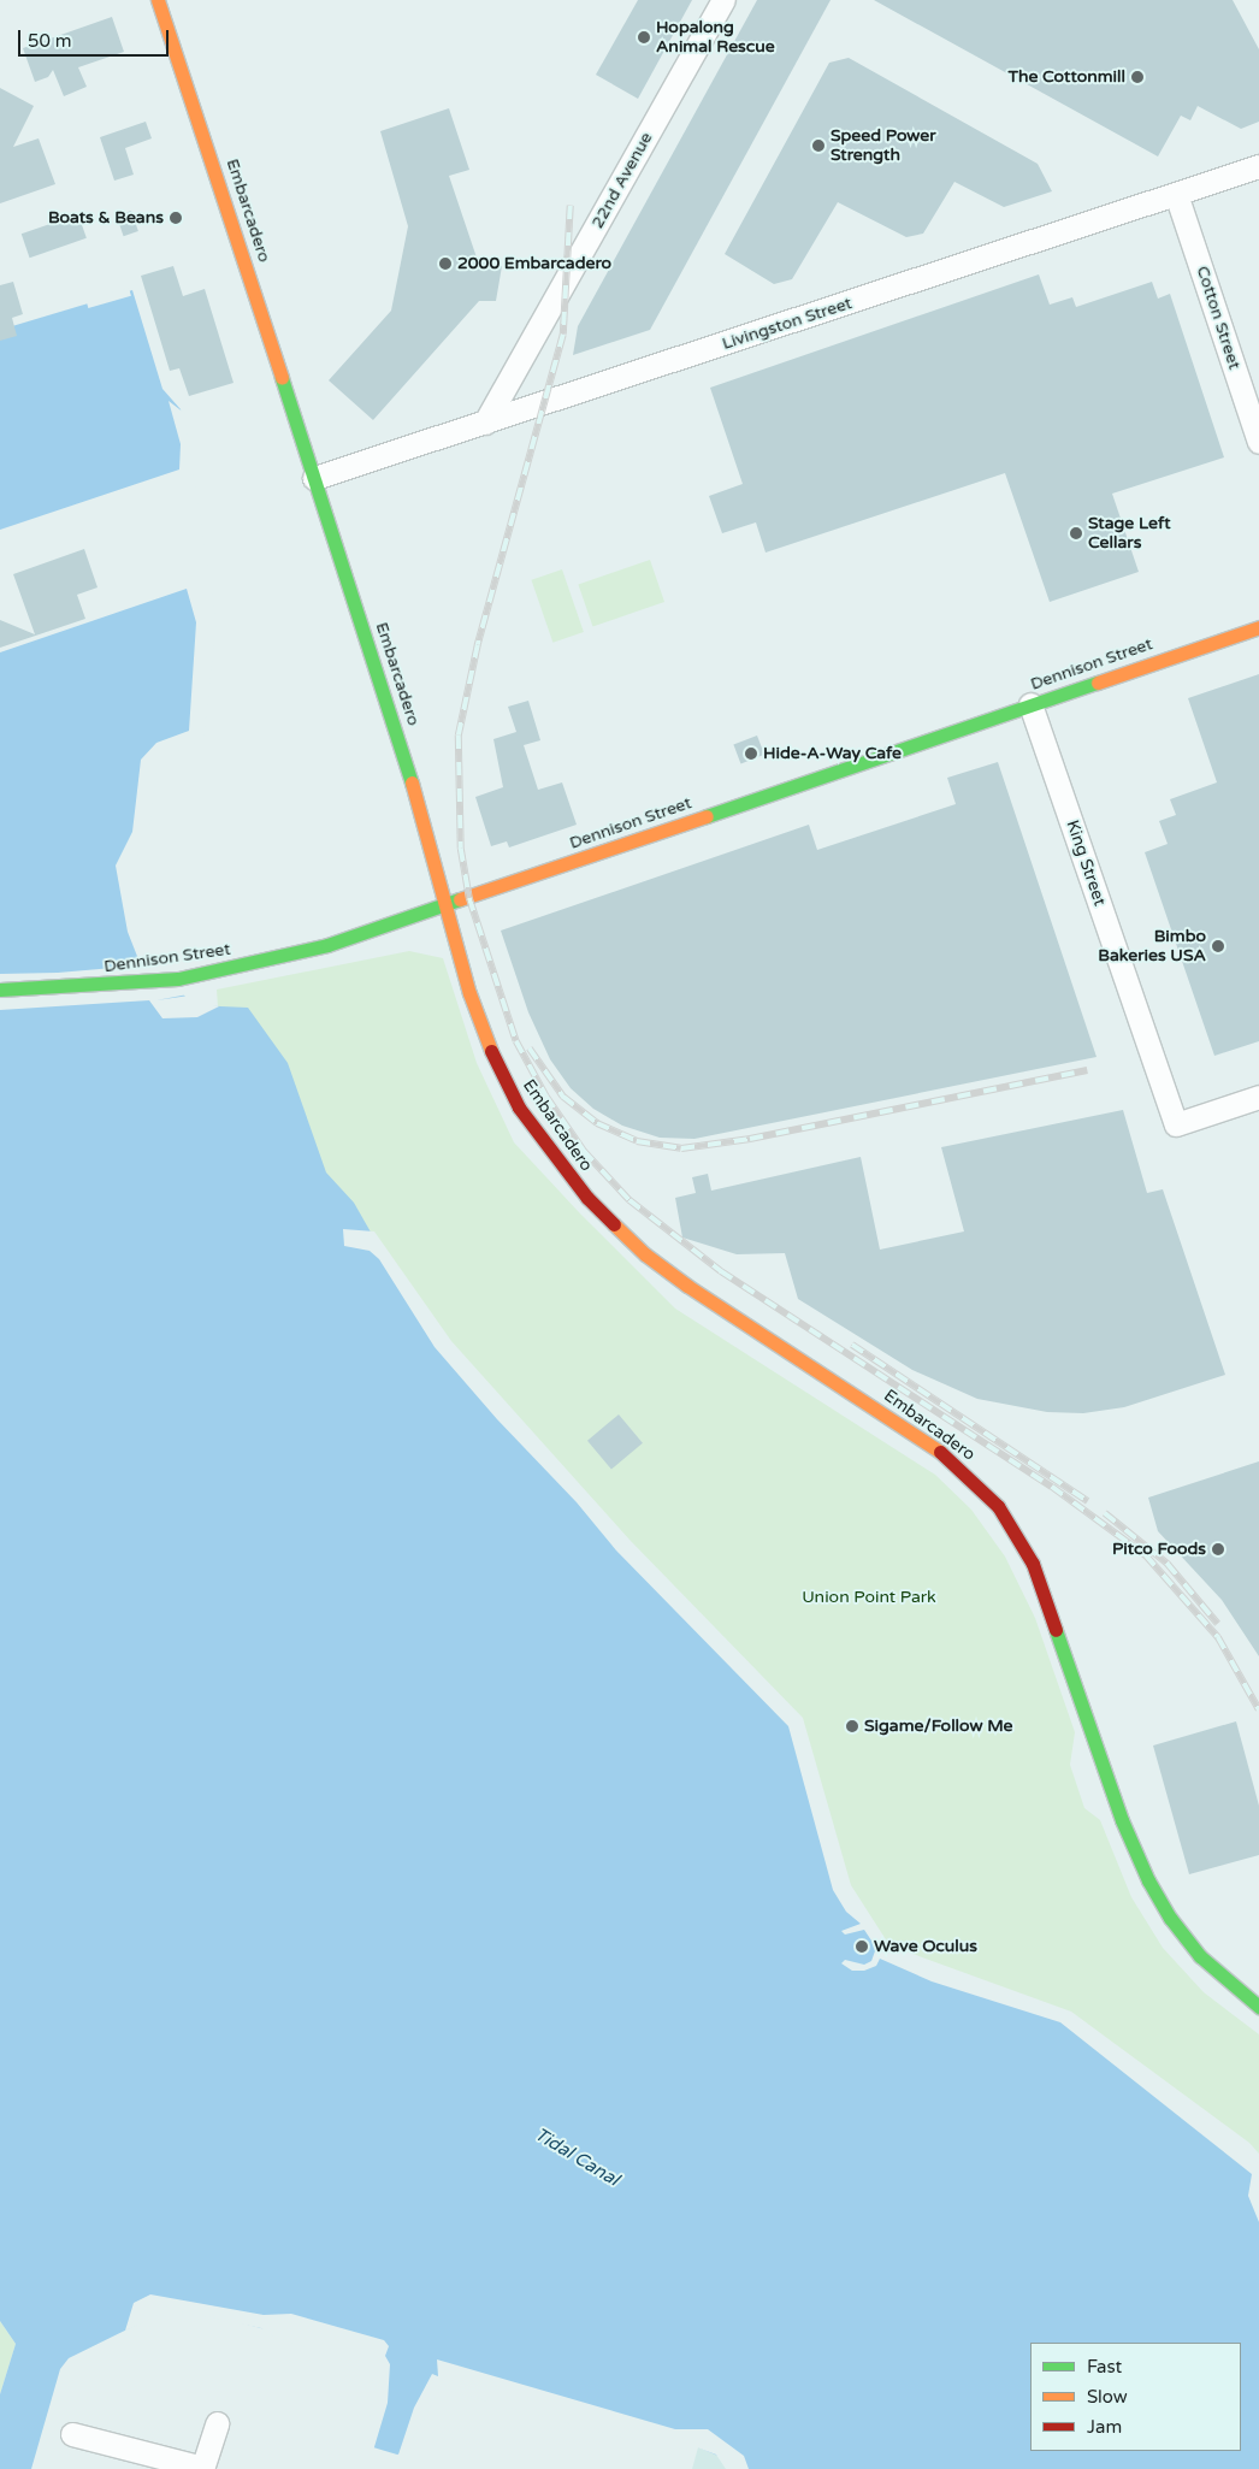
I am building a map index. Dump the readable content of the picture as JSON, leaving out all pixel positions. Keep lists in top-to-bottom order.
{
  "streets": {
    "main road": ["Embarcadero", "Dennison Street"],
    "street": [
      "22nd Avenue",
      "Cotton Street",
      "Livingston Street",
      "King Street"
    ]
  },
  "crossings": [
    ["22nd Avenue", "Livingston Street"],
    ["Embarcadero", "Livingston Street"],
    ["Embarcadero", "Dennison Street"],
    ["Cotton Street", "Livingston Street"],
    ["Dennison Street", "King Street"]
  ],
  "water": ["Tidal Canal"],
  "parks": ["Union Point Park"],
  "places": [
    "Hopalong Animal Rescue",
    "The Cottonmill",
    "Speed Power Strength",
    "Boats & Beans",
    "2000 Embarcadero",
    "Stage Left Cellars",
    "Hide-A-Way Cafe",
    "Bimbo Bakeries USA",
    "Pitco Foods",
    "Sigame/Follow Me",
    "Wave Oculus"
  ],
  "legend": ["Fast", "Slow", "Jam"],
  "scale_bar": "50 m"
}
